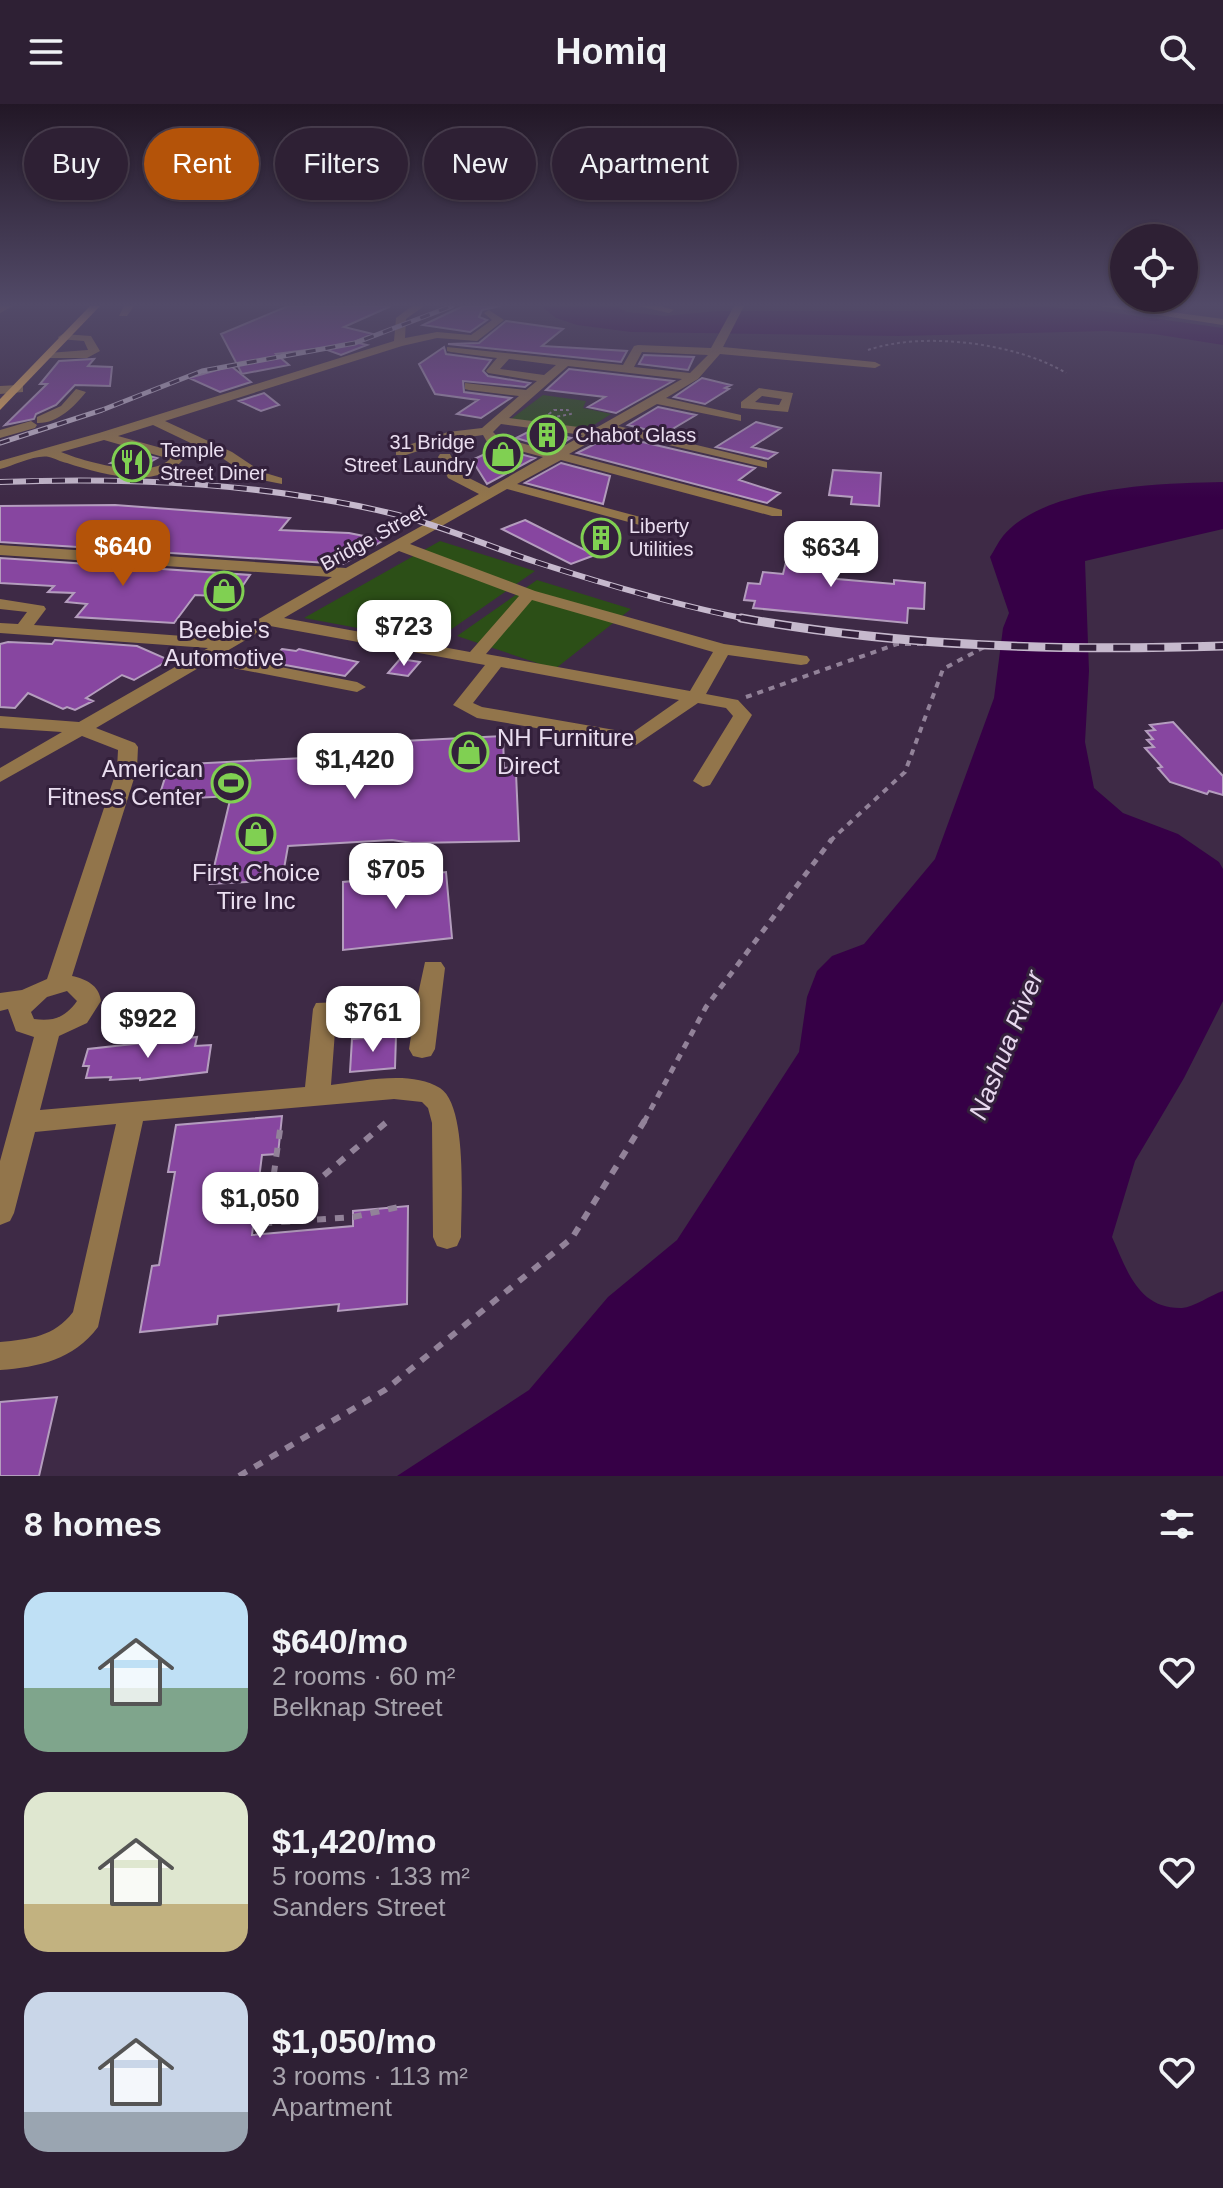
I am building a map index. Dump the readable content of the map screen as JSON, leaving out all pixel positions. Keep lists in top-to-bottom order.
{
  "streets": {
    "street": ["Bridge Street"]
  },
  "water": ["Nashua River"],
  "places": {
    "building": ["Chabot Glass", "Liberty Utilities"],
    "shop": [
      "31 Bridge Street Laundry",
      "Beebie's Automotive",
      "NH Furniture Direct",
      "First Choice Tire Inc"
    ],
    "restaurant": ["Temple Street Diner"],
    "sports": ["American Fitness Center"]
  },
  "page": {
    "header": "Homiq",
    "chip": [
      "Buy",
      "Rent",
      "Filters",
      "New",
      "Apartment"
    ],
    "price": [
      "$640",
      "$634",
      "$723",
      "$1,420",
      "$705",
      "$761",
      "$922",
      "$1,050"
    ],
    "heading": "8 homes",
    "list": [
      {
        "name": "$640/mo",
        "note": "2 rooms · 60 m² · Belknap Street"
      },
      {
        "name": "$1,420/mo",
        "note": "5 rooms · 133 m² · Sanders Street"
      },
      {
        "name": "$1,050/mo",
        "note": "3 rooms · 113 m² · Apartment"
      }
    ]
  }
}
